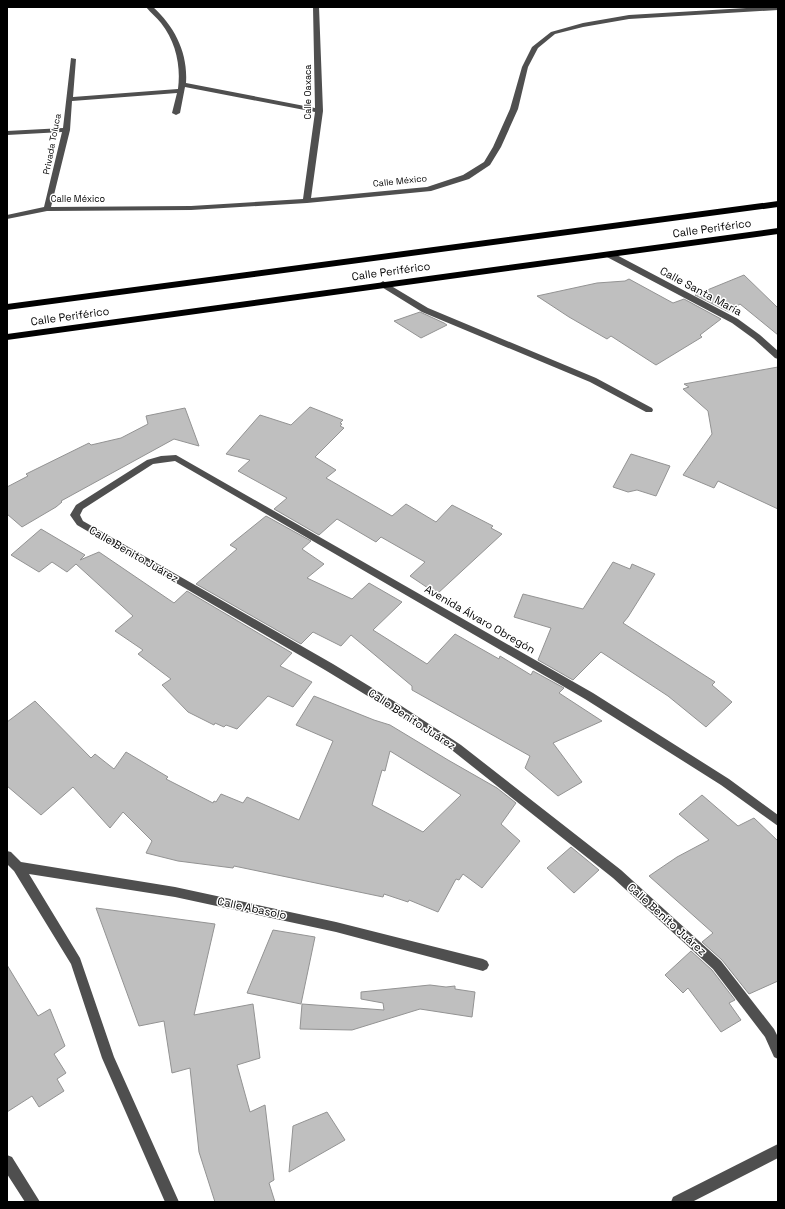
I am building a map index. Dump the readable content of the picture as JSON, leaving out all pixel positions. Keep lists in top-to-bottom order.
{
  "streets": {
    "highway": ["Calle Periférico"],
    "street": [
      "Calle Oaxaca",
      "Privada Toluca",
      "Calle México",
      "Calle Santa María",
      "Calle Benito Juárez",
      "Avenida Álvaro Obregón",
      "Calle Abasolo"
    ]
  },
  "crossings": [
    ["Calle Oaxaca", "Calle México"],
    ["Privada Toluca", "Calle México"],
    ["Calle Periférico", "Calle Santa María"],
    ["Calle Benito Juárez", "Avenida Álvaro Obregón"]
  ]
}
